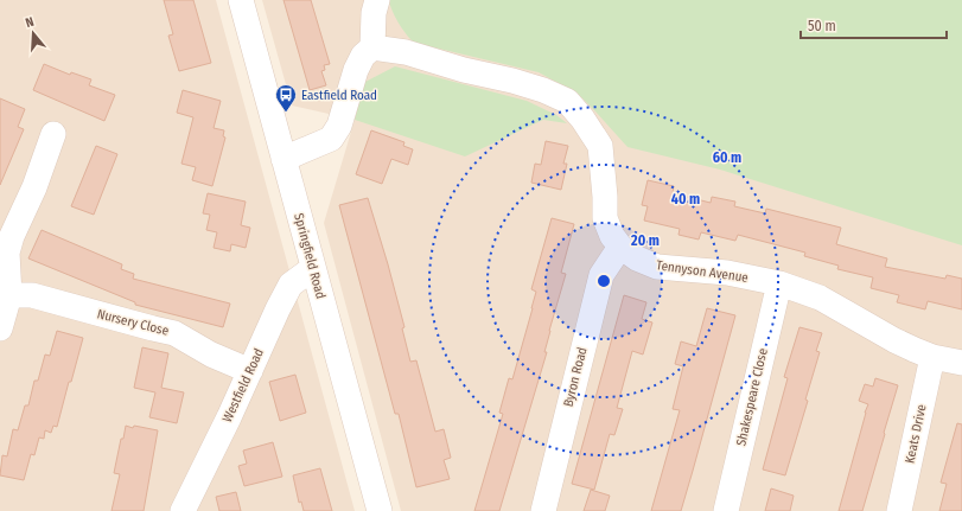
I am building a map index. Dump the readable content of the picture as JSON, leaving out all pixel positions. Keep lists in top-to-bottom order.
{
  "streets": {
    "street": [
      "Springfield Road",
      "Tennyson Avenue",
      "Nursery Close",
      "Byron Road",
      "Westfield Road",
      "Shakespeare Close",
      "Keats Drive"
    ]
  },
  "crossings": [
    ["Springfield Road", "Westfield Road"],
    ["Tennyson Avenue", "Byron Road"],
    ["Tennyson Avenue", "Shakespeare Close"],
    ["Tennyson Avenue", "Keats Drive"],
    ["Nursery Close", "Westfield Road"]
  ],
  "places": {
    "bus stop": ["Eastfield Road"]
  },
  "scale_bar": "50 m",
  "north": "top",
  "rings": ["60 m", "40 m", "20 m"]
}
